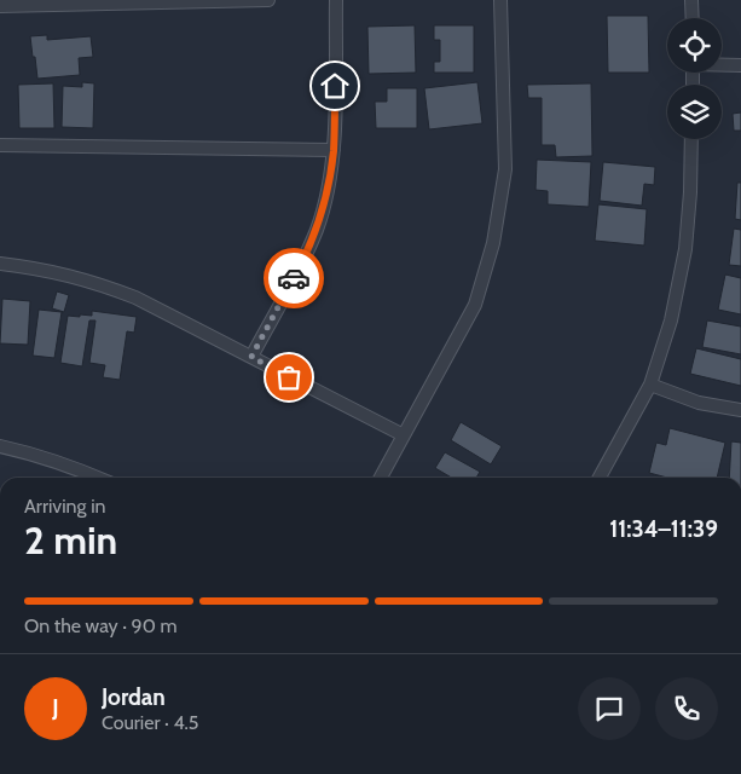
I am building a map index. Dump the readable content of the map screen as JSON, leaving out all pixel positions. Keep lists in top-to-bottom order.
{
  "page": {
    "heading": ["2 min", "Arriving in", "11:34–11:39"],
    "panel": ["Jordan", "Courier · 4.5"],
    "bar": "On the way · 90 m",
    "round": "J"
  }
}
